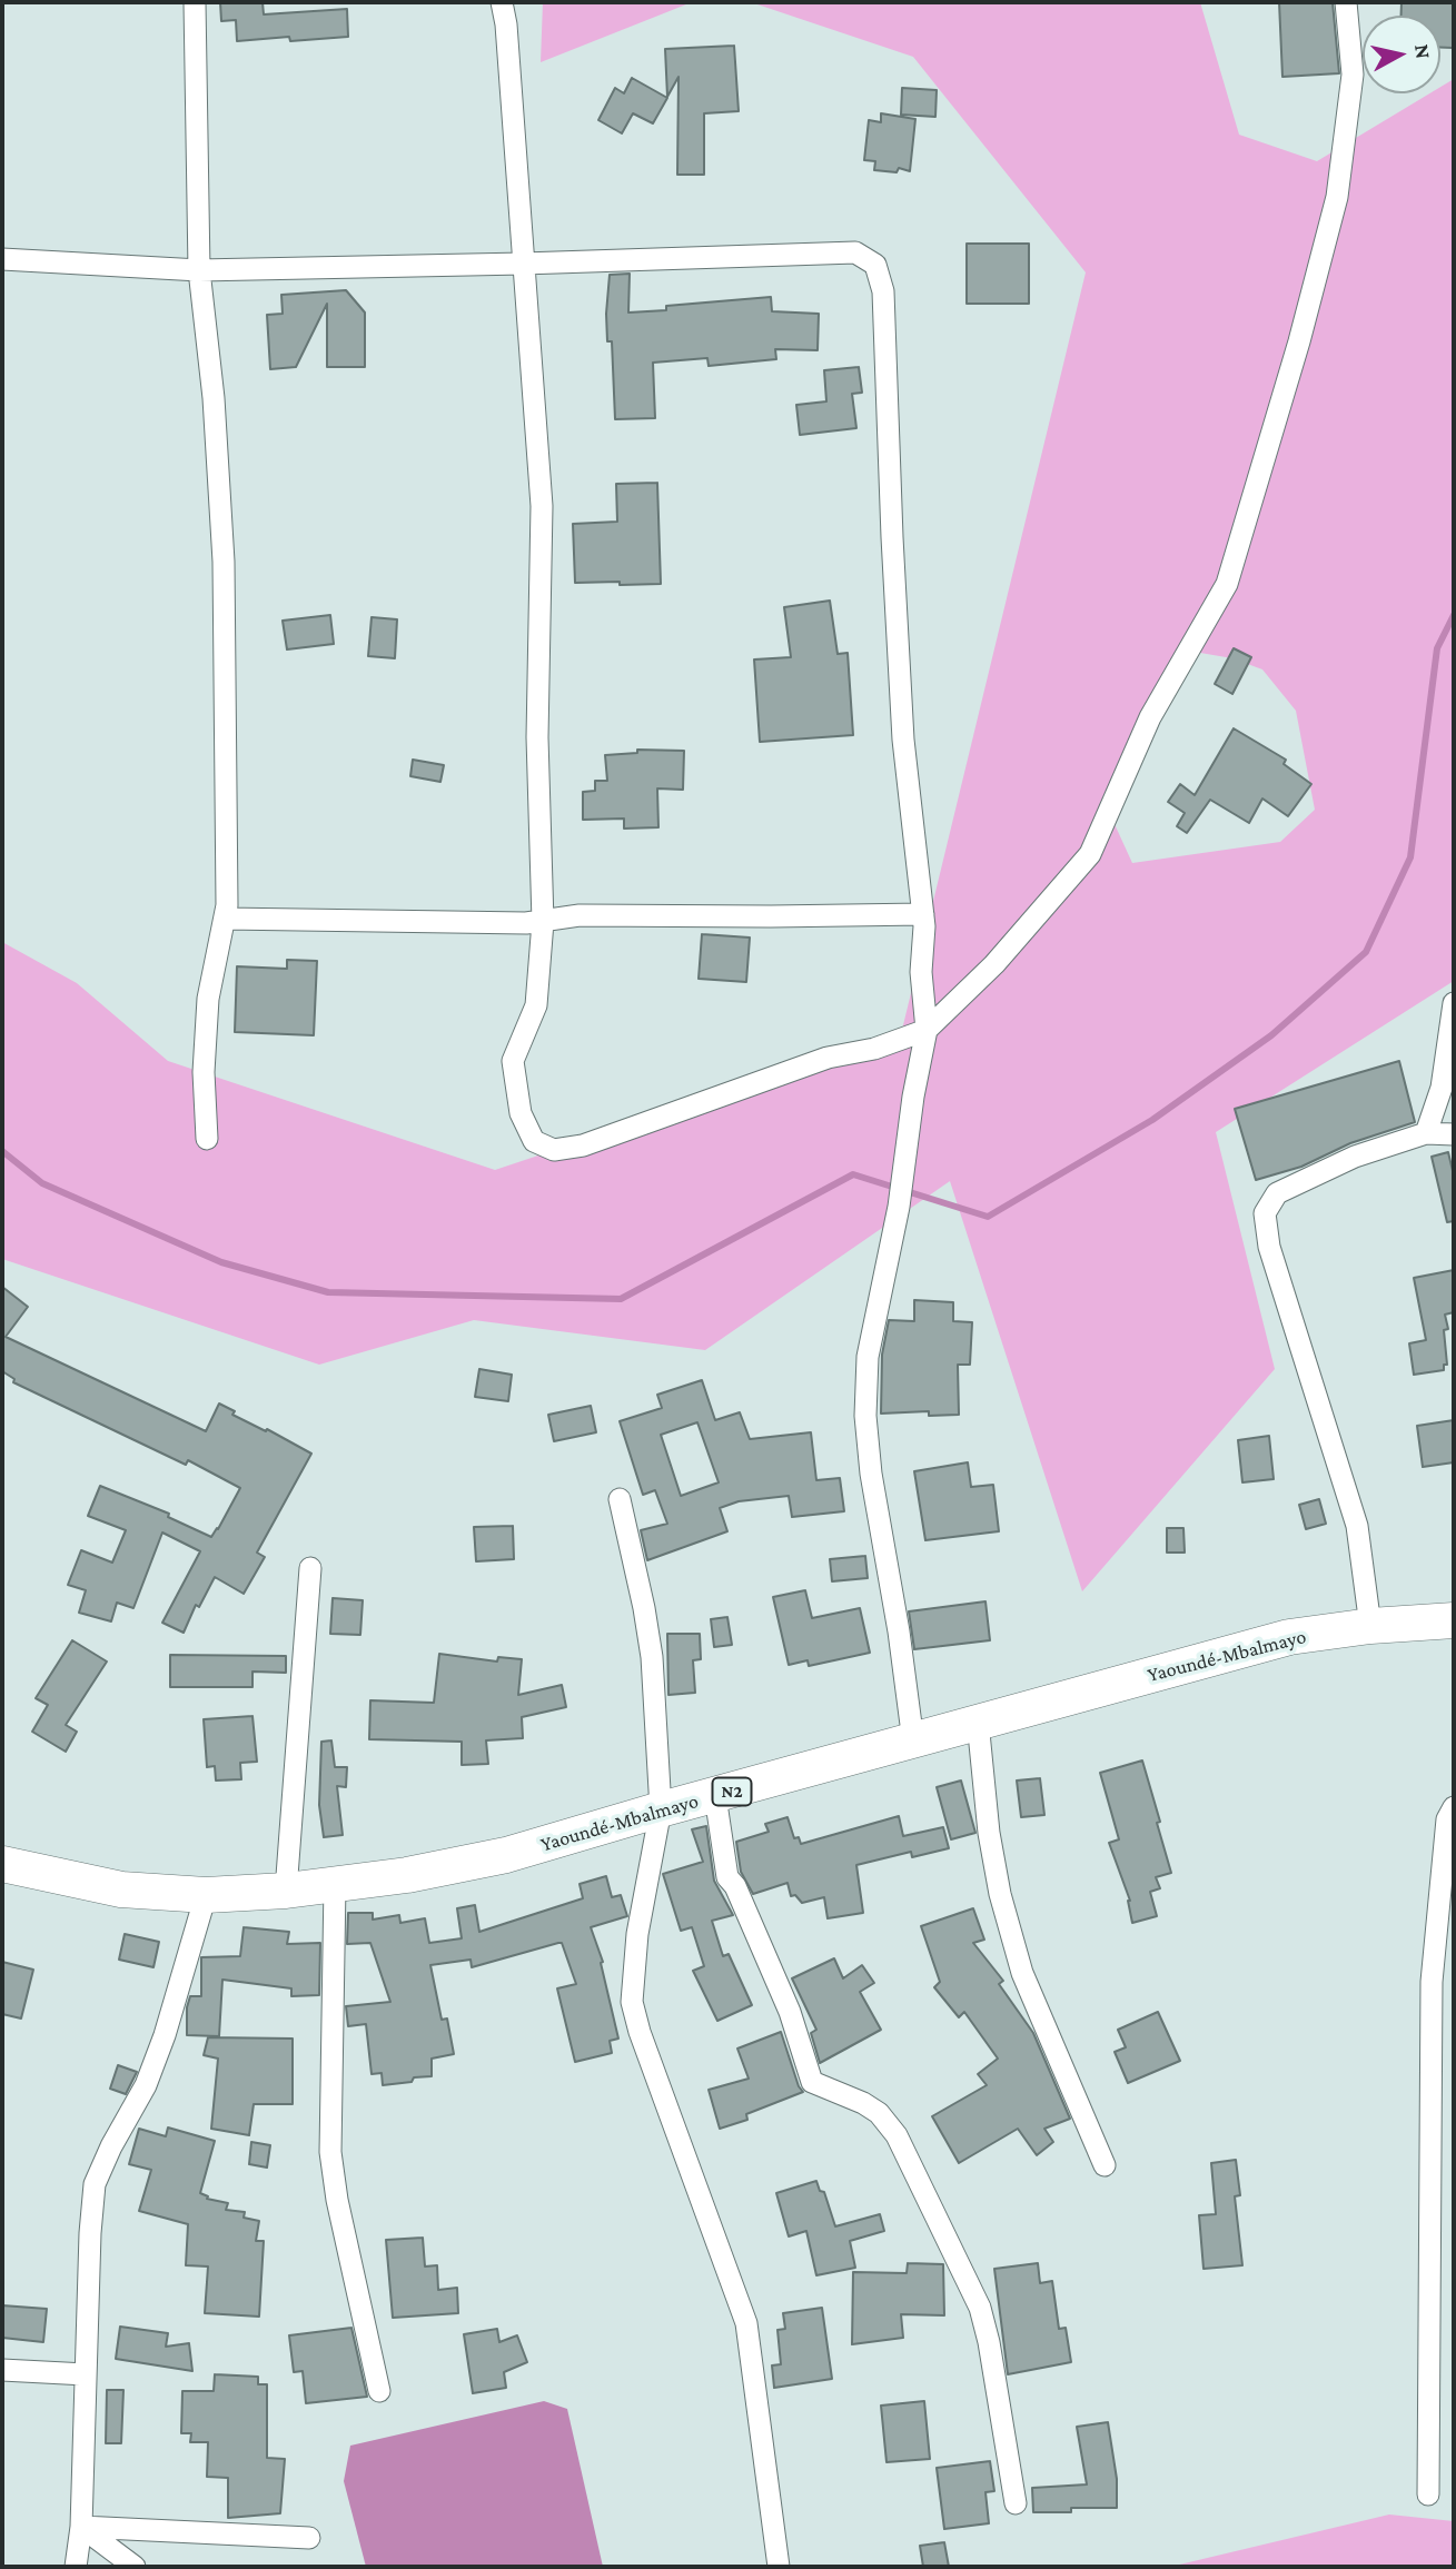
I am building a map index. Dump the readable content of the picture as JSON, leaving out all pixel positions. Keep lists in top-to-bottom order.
{
  "streets": {
    "highway": ["Yaoundé-Mbalmayo", "N2"]
  },
  "north": "right"
}
